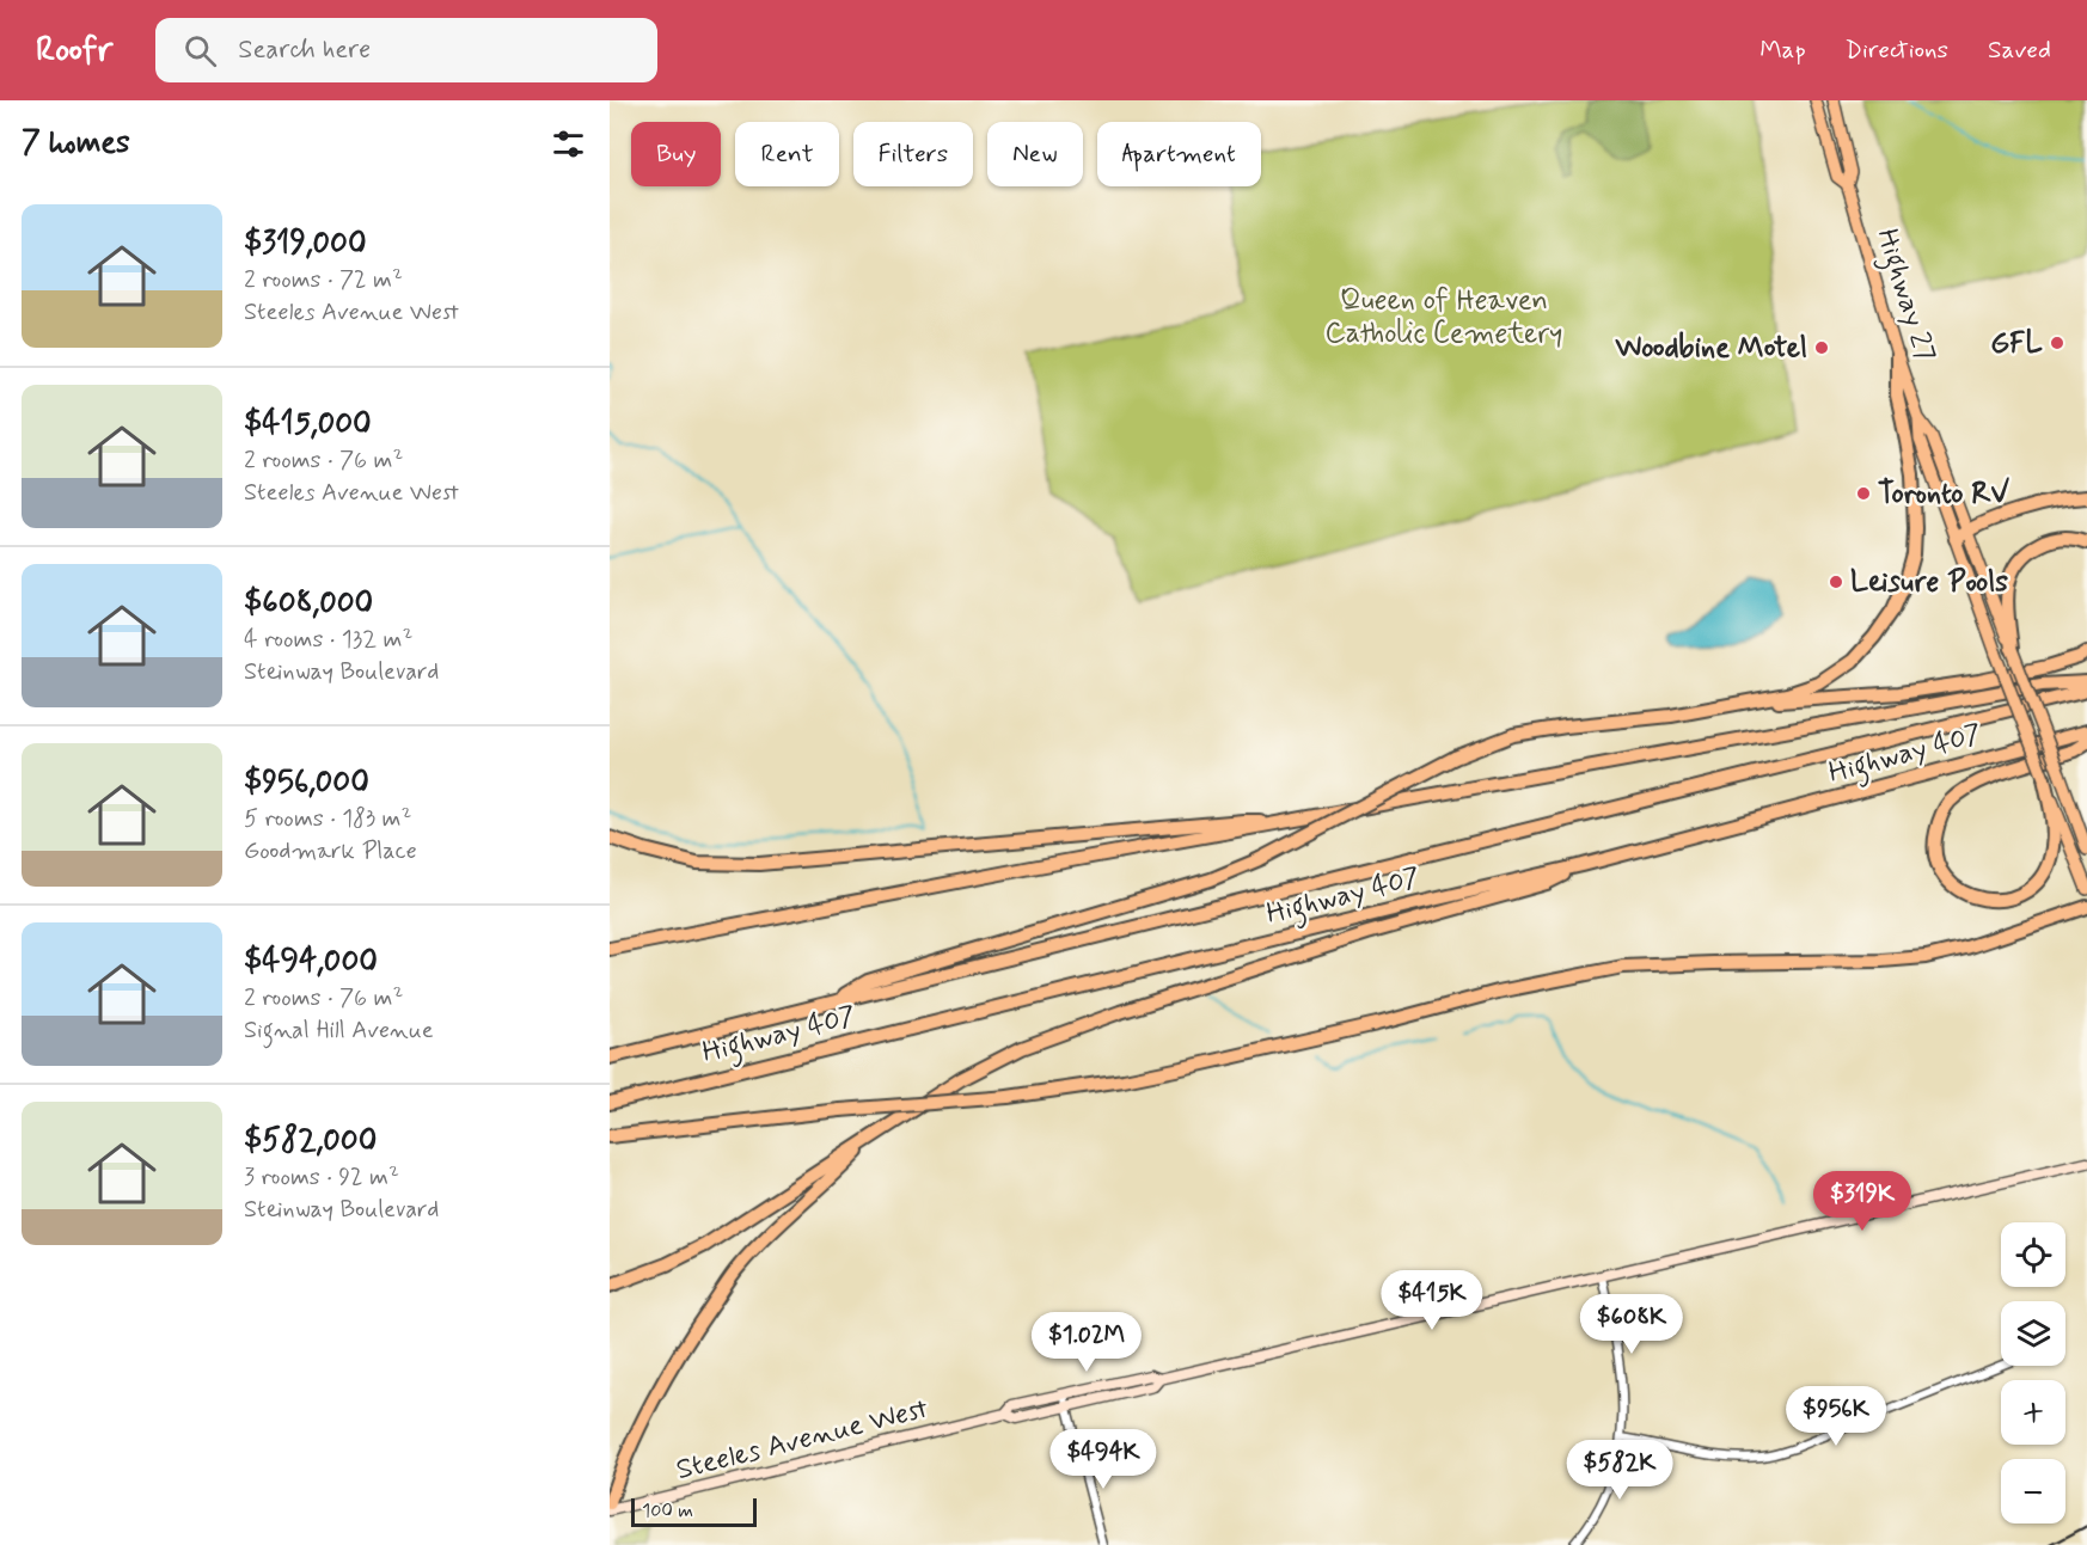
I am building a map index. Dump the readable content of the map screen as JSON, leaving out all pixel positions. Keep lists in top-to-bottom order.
{
  "streets": {
    "highway": ["Highway 407"],
    "main road": ["Highway 27", "Steeles Avenue West"]
  },
  "parks": ["Queen of Heaven Catholic Cemetery"],
  "places": [
    "GFL",
    "Woodbine Motel",
    "Toronto RV",
    "Leisure Pools"
  ],
  "scale_bar": "100 m",
  "page": {
    "header": "Roofr",
    "search": "Search here",
    "nav": ["Map", "Directions", "Saved"],
    "heading": "7 homes",
    "chip": [
      "Buy",
      "Rent",
      "Filters",
      "New",
      "Apartment"
    ],
    "list": [
      {
        "name": "$319,000",
        "note": "2 rooms · 72 m² · Steeles Avenue West"
      },
      {
        "name": "$415,000",
        "note": "2 rooms · 76 m² · Steeles Avenue West"
      },
      {
        "name": "$608,000",
        "note": "4 rooms · 132 m² · Steinway Boulevard"
      },
      {
        "name": "$956,000",
        "note": "5 rooms · 183 m² · Goodmark Place"
      },
      {
        "name": "$494,000",
        "note": "2 rooms · 76 m² · Signal Hill Avenue"
      },
      {
        "name": "$582,000",
        "note": "3 rooms · 92 m² · Steinway Boulevard"
      }
    ],
    "price": [
      "$319K",
      "$415K",
      "$608K",
      "$1.02M",
      "$956K",
      "$494K",
      "$582K"
    ],
    "map_buttons": ["+", "−"],
    "scale": "100 m"
  }
}
